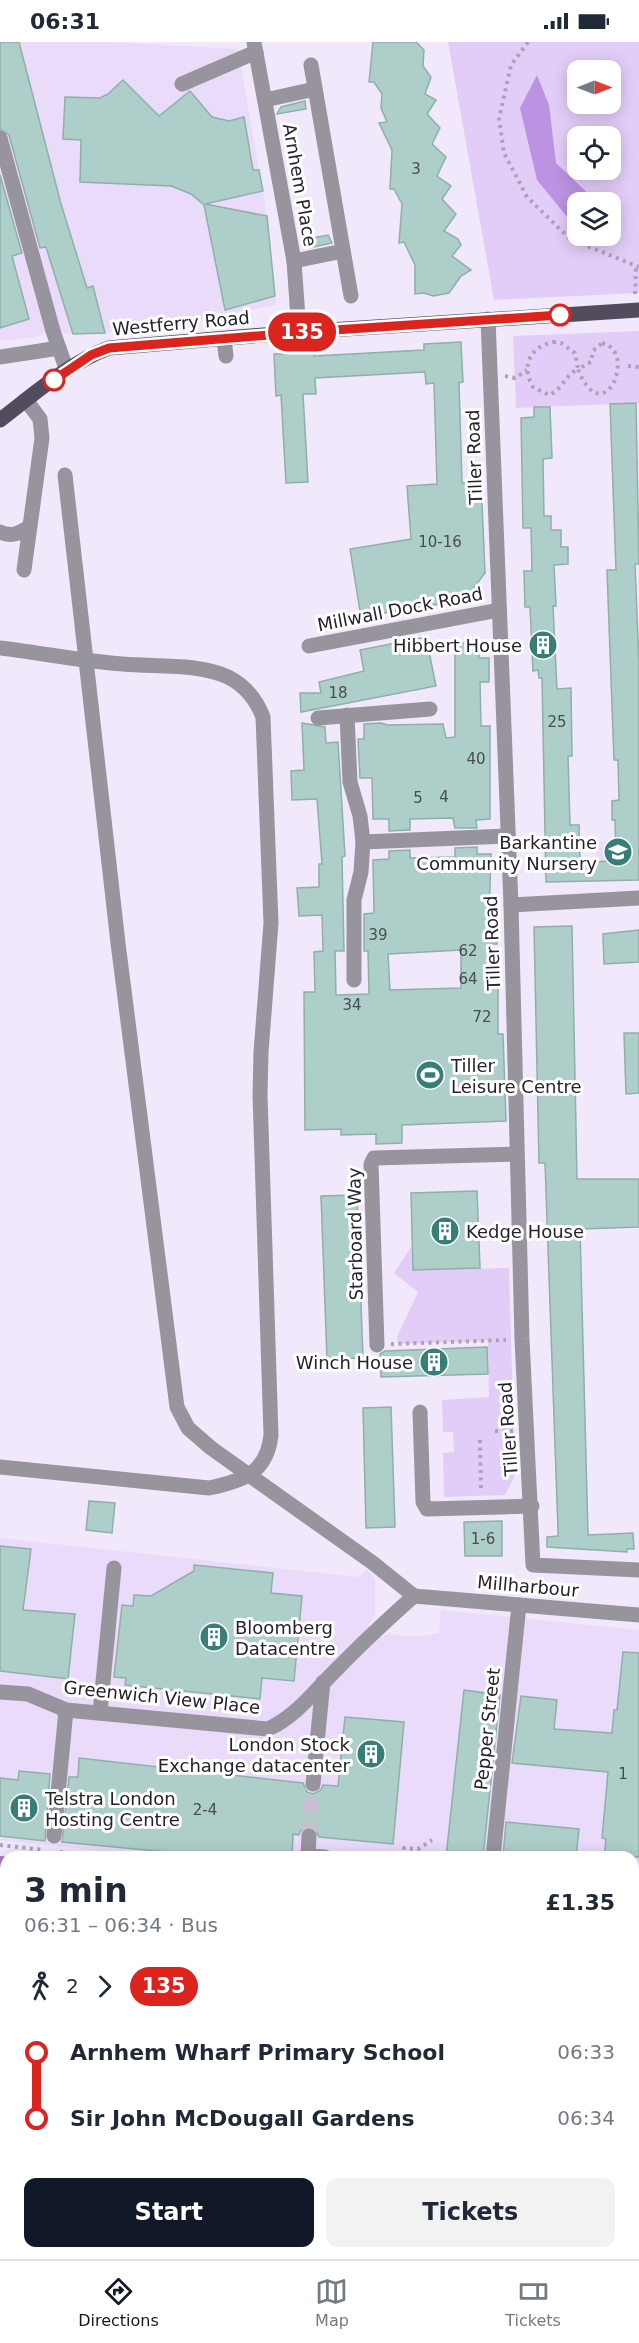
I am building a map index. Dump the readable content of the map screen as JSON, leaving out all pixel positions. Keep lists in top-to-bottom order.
{
  "streets": {
    "main road": ["Westferry Road"],
    "street": [
      "Arnhem Place",
      "Tiller Road",
      "Millwall Dock Road",
      "Starboard Way",
      "Millharbour",
      "Greenwich View Place",
      "Pepper Street"
    ]
  },
  "crossings": [
    ["Arnhem Place", "Westferry Road"],
    ["Westferry Road", "Tiller Road"],
    ["Tiller Road", "Millwall Dock Road"],
    ["Tiller Road", "Starboard Way"],
    ["Millharbour", "Greenwich View Place"],
    ["Millharbour", "Pepper Street"]
  ],
  "places": {
    "building": [
      "Hibbert House",
      "Kedge House",
      "Winch House",
      "Bloomberg Datacentre",
      "London Stock Exchange datacenter",
      "Telstra London Hosting Centre"
    ],
    "school or university": ["Barkantine Community Nursery"],
    "sports": ["Tiller Leisure Centre"]
  },
  "lines": ["bus line 135"],
  "house_numbers": [
    "3",
    "10-16",
    "18",
    "25",
    "40",
    "4",
    "5",
    "39",
    "62",
    "64",
    "34",
    "72",
    "1-6",
    "1",
    "2-4"
  ],
  "north": "right",
  "page": {
    "status": "06:31",
    "on_map": "135",
    "heading": ["3 min", "06:31 – 06:34 · Bus", "£1.35"],
    "legs": ["2", "135"],
    "list": [
      {
        "name": "Arnhem Wharf Primary School",
        "value": "06:33"
      },
      {
        "name": "Sir John McDougall Gardens",
        "value": "06:34"
      }
    ],
    "buttons": ["Start", "Tickets"],
    "tabs": ["Directions", "Map", "Tickets"]
  }
}
